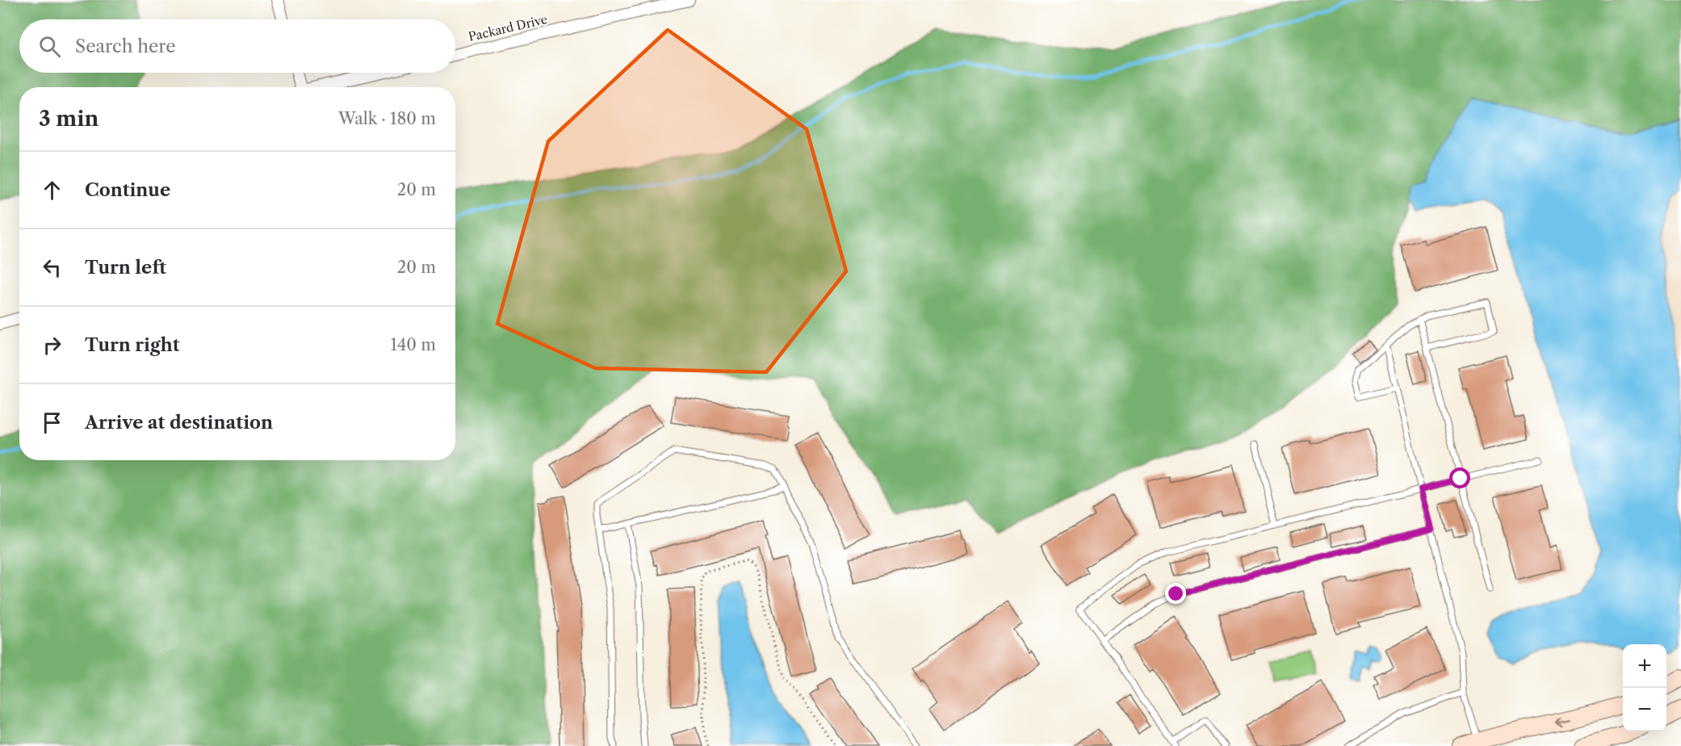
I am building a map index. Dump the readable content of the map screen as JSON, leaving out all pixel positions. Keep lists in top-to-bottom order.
{
  "streets": {
    "street": ["Packard Drive"]
  },
  "page": {
    "search": "Search here",
    "heading": ["3 min", "Walk · 180 m"],
    "list": [
      ["Continue", "20 m"],
      ["Turn left", "20 m"],
      ["Turn right", "140 m"],
      "Arrive at destination"
    ],
    "map_buttons": ["+", "−"]
  }
}
